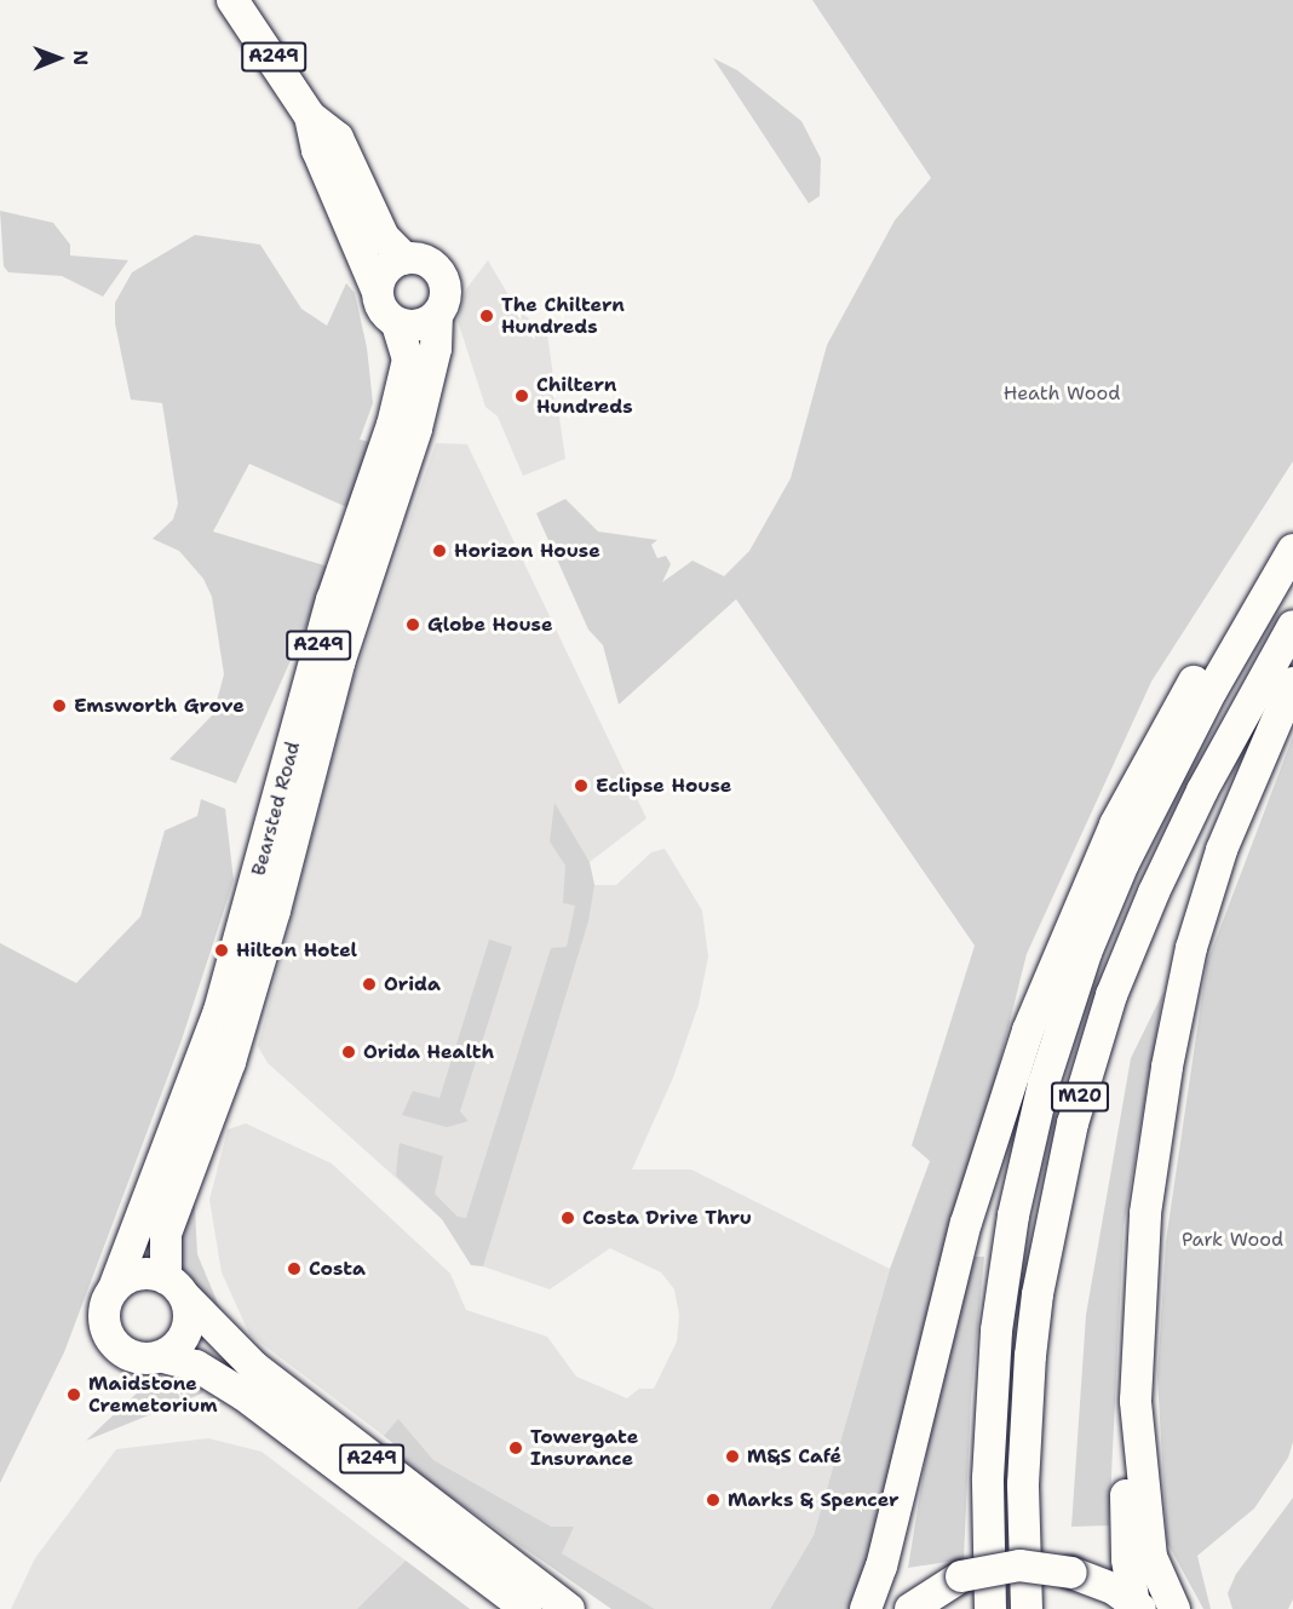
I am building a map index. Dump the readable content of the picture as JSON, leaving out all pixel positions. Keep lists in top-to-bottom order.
{
  "streets": {
    "highway": ["A249", "Bearsted Road", "M20"]
  },
  "crossings": [
    ["A249", "Bearsted Road"]
  ],
  "parks": ["Heath Wood", "Park Wood"],
  "places": [
    "The Chiltern Hundreds",
    "Chiltern Hundreds",
    "Horizon House",
    "Globe House",
    "Emsworth Grove",
    "Eclipse House",
    "Hilton Hotel",
    "Orida",
    "Orida Health",
    "Costa Drive Thru",
    "Costa",
    "Maidstone Cremetorium",
    "Towergate Insurance",
    "M&S Café",
    "Marks & Spencer"
  ],
  "north": "right"
}
